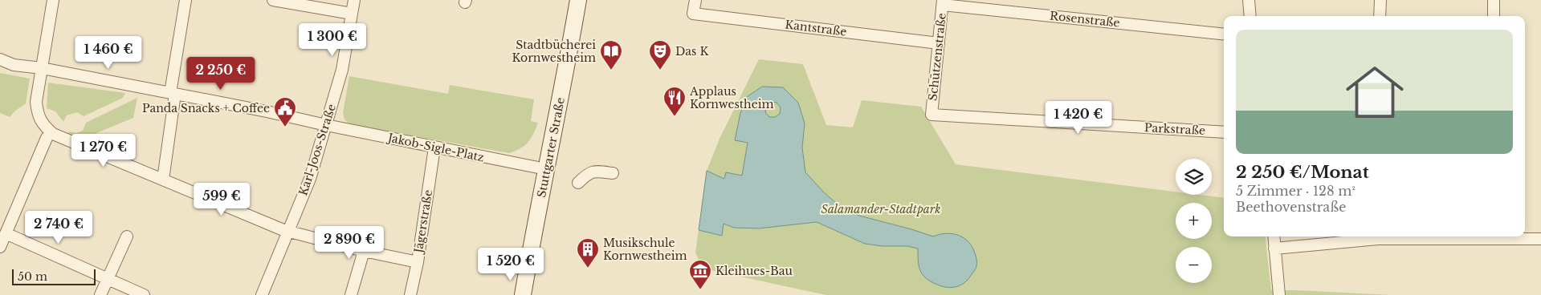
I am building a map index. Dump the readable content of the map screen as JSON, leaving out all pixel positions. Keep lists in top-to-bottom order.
{
  "streets": {
    "main road": ["Stuttgarter Straße"],
    "street": [
      "Rosenstraße",
      "Kantstraße",
      "Schützenstraße",
      "Parkstraße",
      "Jakob-Sigle-Platz",
      "Karl-Joos-Straße",
      "Jägerstraße"
    ]
  },
  "crossings": [
    ["Rosenstraße", "Schützenstraße"],
    ["Kantstraße", "Schützenstraße"],
    ["Schützenstraße", "Parkstraße"],
    ["Jakob-Sigle-Platz", "Stuttgarter Straße"],
    ["Jakob-Sigle-Platz", "Karl-Joos-Straße"],
    ["Jakob-Sigle-Platz", "Jägerstraße"]
  ],
  "parks": ["Salamander-Stadtpark"],
  "places": {
    "library": ["Stadtbücherei Kornwestheim"],
    "theatre": ["Das K"],
    "restaurant": ["Applaus Kornwestheim"],
    "public building": ["Panda Snacks + Coffee"],
    "building": ["Musikschule Kornwestheim"],
    "museum": ["Kleihues-Bau"]
  },
  "scale_bar": "50 m",
  "page": {
    "list": [
      {
        "name": "2 250 €/Monat",
        "note": "5 Zimmer · 128 m² · Beethovenstraße"
      }
    ],
    "price": [
      "1 300 €",
      "1 460 €",
      "2 250 €",
      "1 420 €",
      "1 270 €",
      "599 €",
      "2 740 €",
      "2 890 €",
      "1 520 €"
    ],
    "map_buttons": ["+", "−"],
    "scale": "50 m"
  }
}
